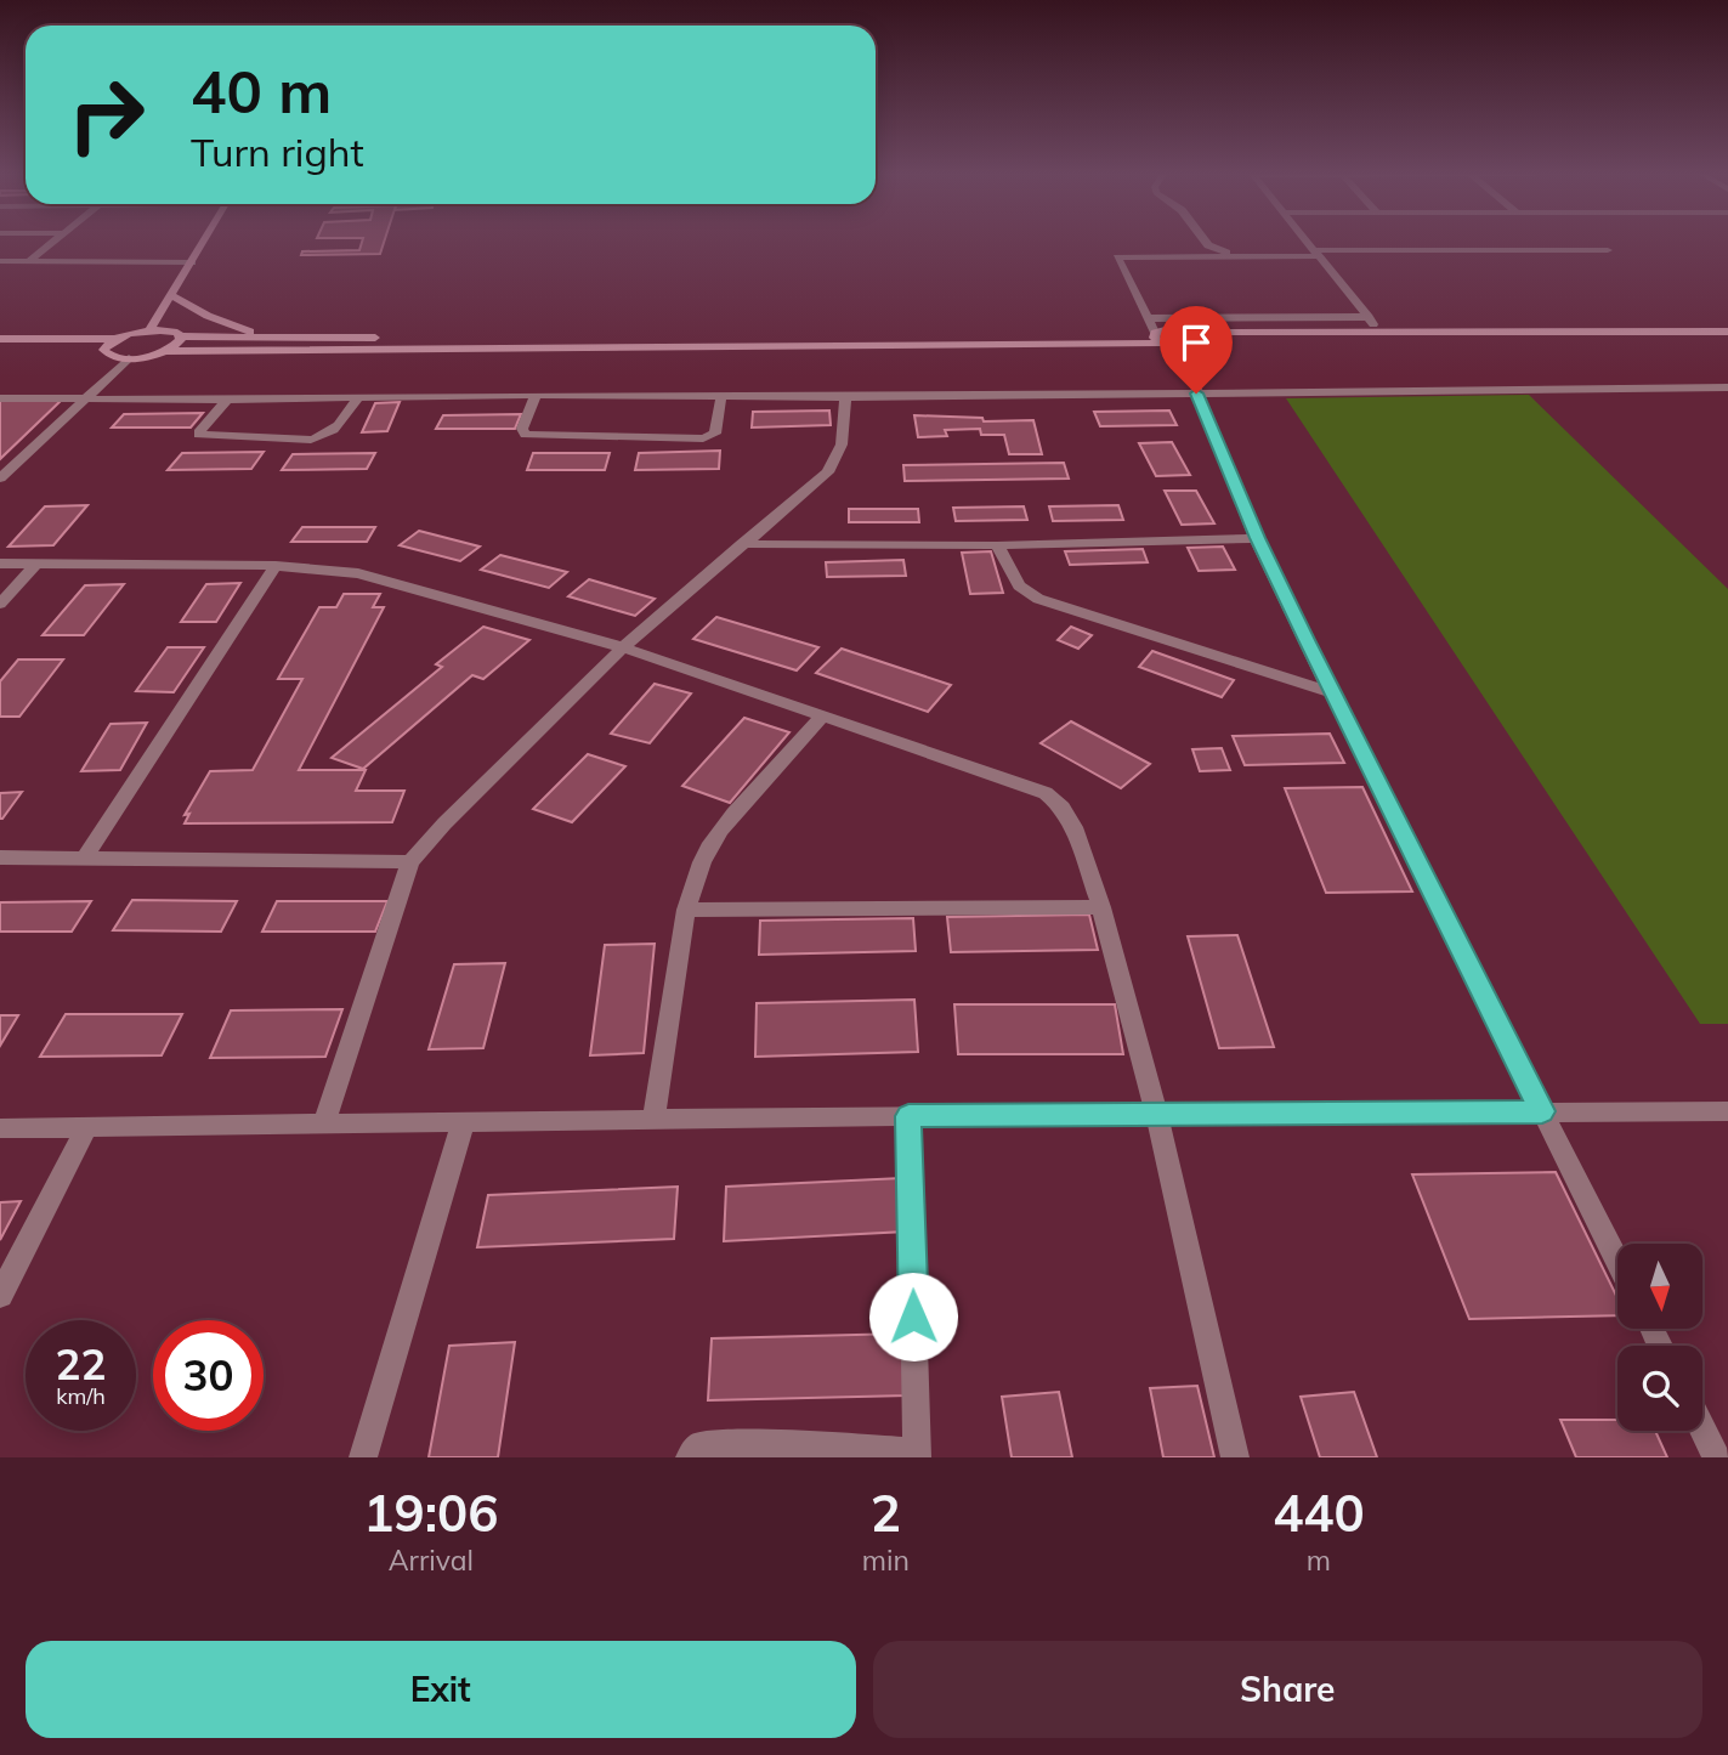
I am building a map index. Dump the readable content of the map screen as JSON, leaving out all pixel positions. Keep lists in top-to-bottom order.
{
  "north": "bottom",
  "page": {
    "turn": ["40 m", "Turn right"],
    "speed": "22 km/h",
    "limit": "30",
    "eta": [
      "19:06",
      "Arrival",
      "2",
      "min",
      "440",
      "m"
    ],
    "buttons": ["Exit", "Share"]
  }
}
